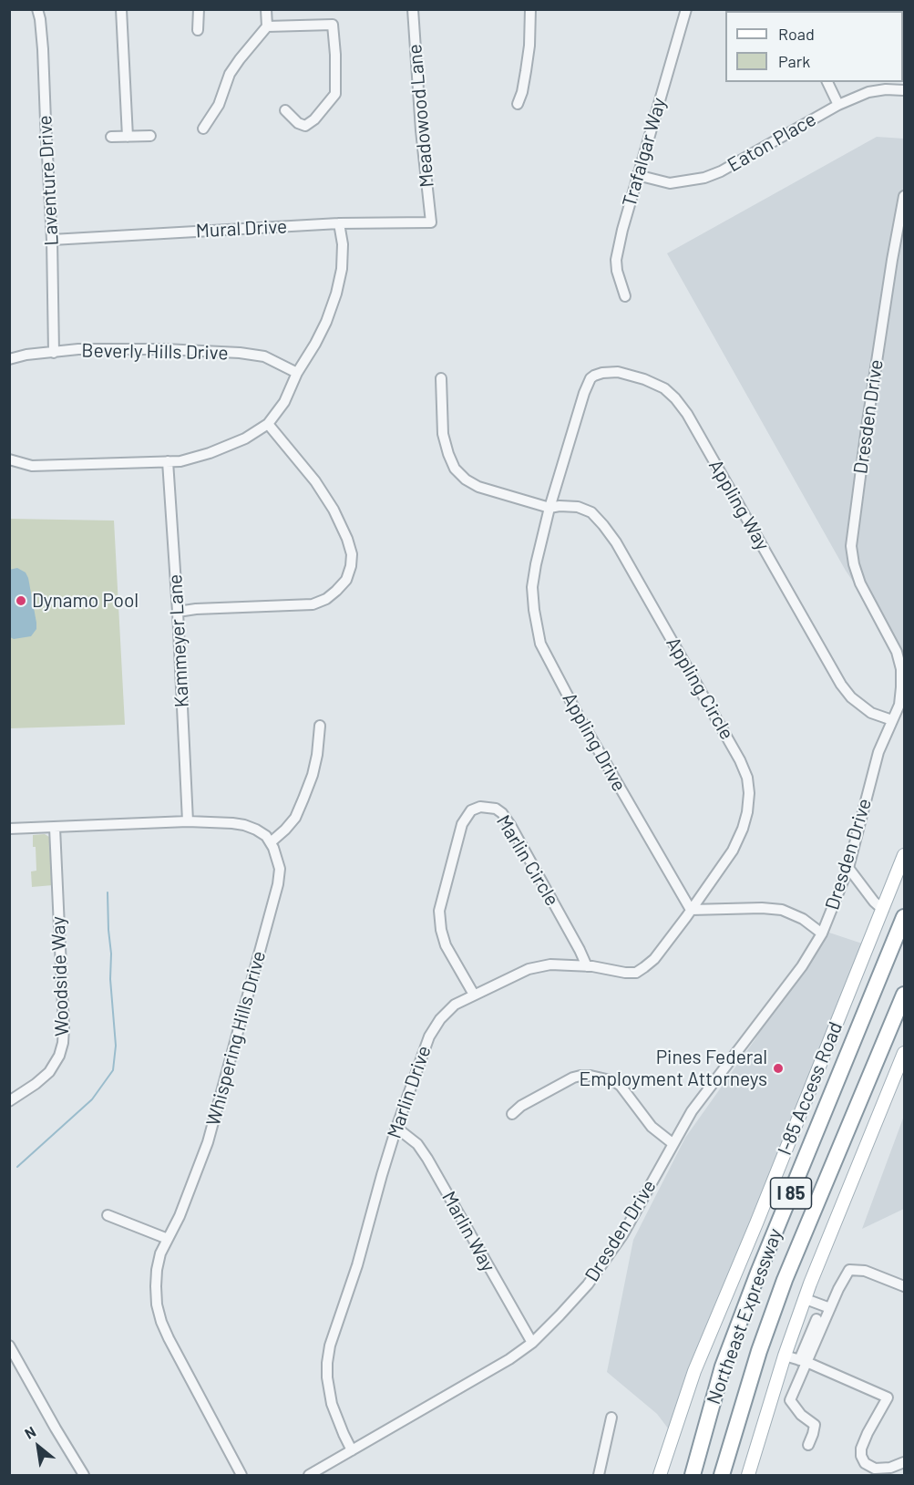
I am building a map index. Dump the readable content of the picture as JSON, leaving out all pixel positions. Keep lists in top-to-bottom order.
{
  "streets": {
    "highway": ["I 85", "Northeast Expressway"],
    "main road": ["I-85 Access Road"],
    "street": [
      "Meadowood Lane",
      "Eaton Place",
      "Trafalgar Way",
      "Laventure Drive",
      "Mural Drive",
      "Beverly Hills Drive",
      "Dresden Drive",
      "Appling Way",
      "Kammeyer Lane",
      "Appling Circle",
      "Appling Drive",
      "Marlin Circle",
      "Woodside Way",
      "Whispering Hills Drive",
      "Marlin Drive",
      "Marlin Way"
    ]
  },
  "crossings": [
    ["Meadowood Lane", "Mural Drive"],
    ["Eaton Place", "Trafalgar Way"],
    ["Laventure Drive", "Mural Drive"],
    ["Laventure Drive", "Beverly Hills Drive"],
    ["Dresden Drive", "Appling Way"],
    ["Dresden Drive", "Marlin Drive"],
    ["Dresden Drive", "Marlin Way"],
    ["Appling Way", "Appling Drive"],
    ["Appling Circle", "Appling Drive"],
    ["Appling Circle", "Marlin Drive"],
    ["Appling Drive", "Marlin Drive"],
    ["Marlin Circle", "Marlin Drive"],
    ["Marlin Drive", "Marlin Way"]
  ],
  "places": ["Dynamo Pool", "Pines Federal Employment Attorneys"],
  "legend": ["Road", "Park"],
  "north": "top left"
}
